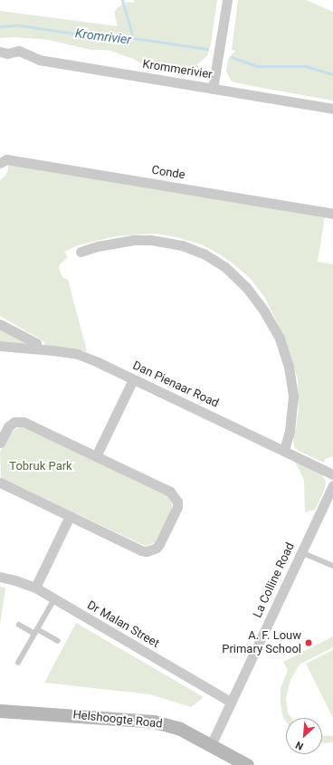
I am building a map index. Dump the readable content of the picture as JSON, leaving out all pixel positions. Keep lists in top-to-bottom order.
{
  "streets": {
    "main road": ["Helshoogte Road"],
    "street": [
      "Krommerivier",
      "Conde",
      "Dan Pienaar Road",
      "La Colline Road",
      "Dr Malan Street"
    ]
  },
  "crossings": [
    ["La Colline Road", "Dr Malan Street"],
    ["La Colline Road", "Helshoogte Road"]
  ],
  "water": ["Kromrivier"],
  "parks": ["Tobruk Park"],
  "places": ["A. F. Louw Primary School"],
  "north": "bottom left"
}
